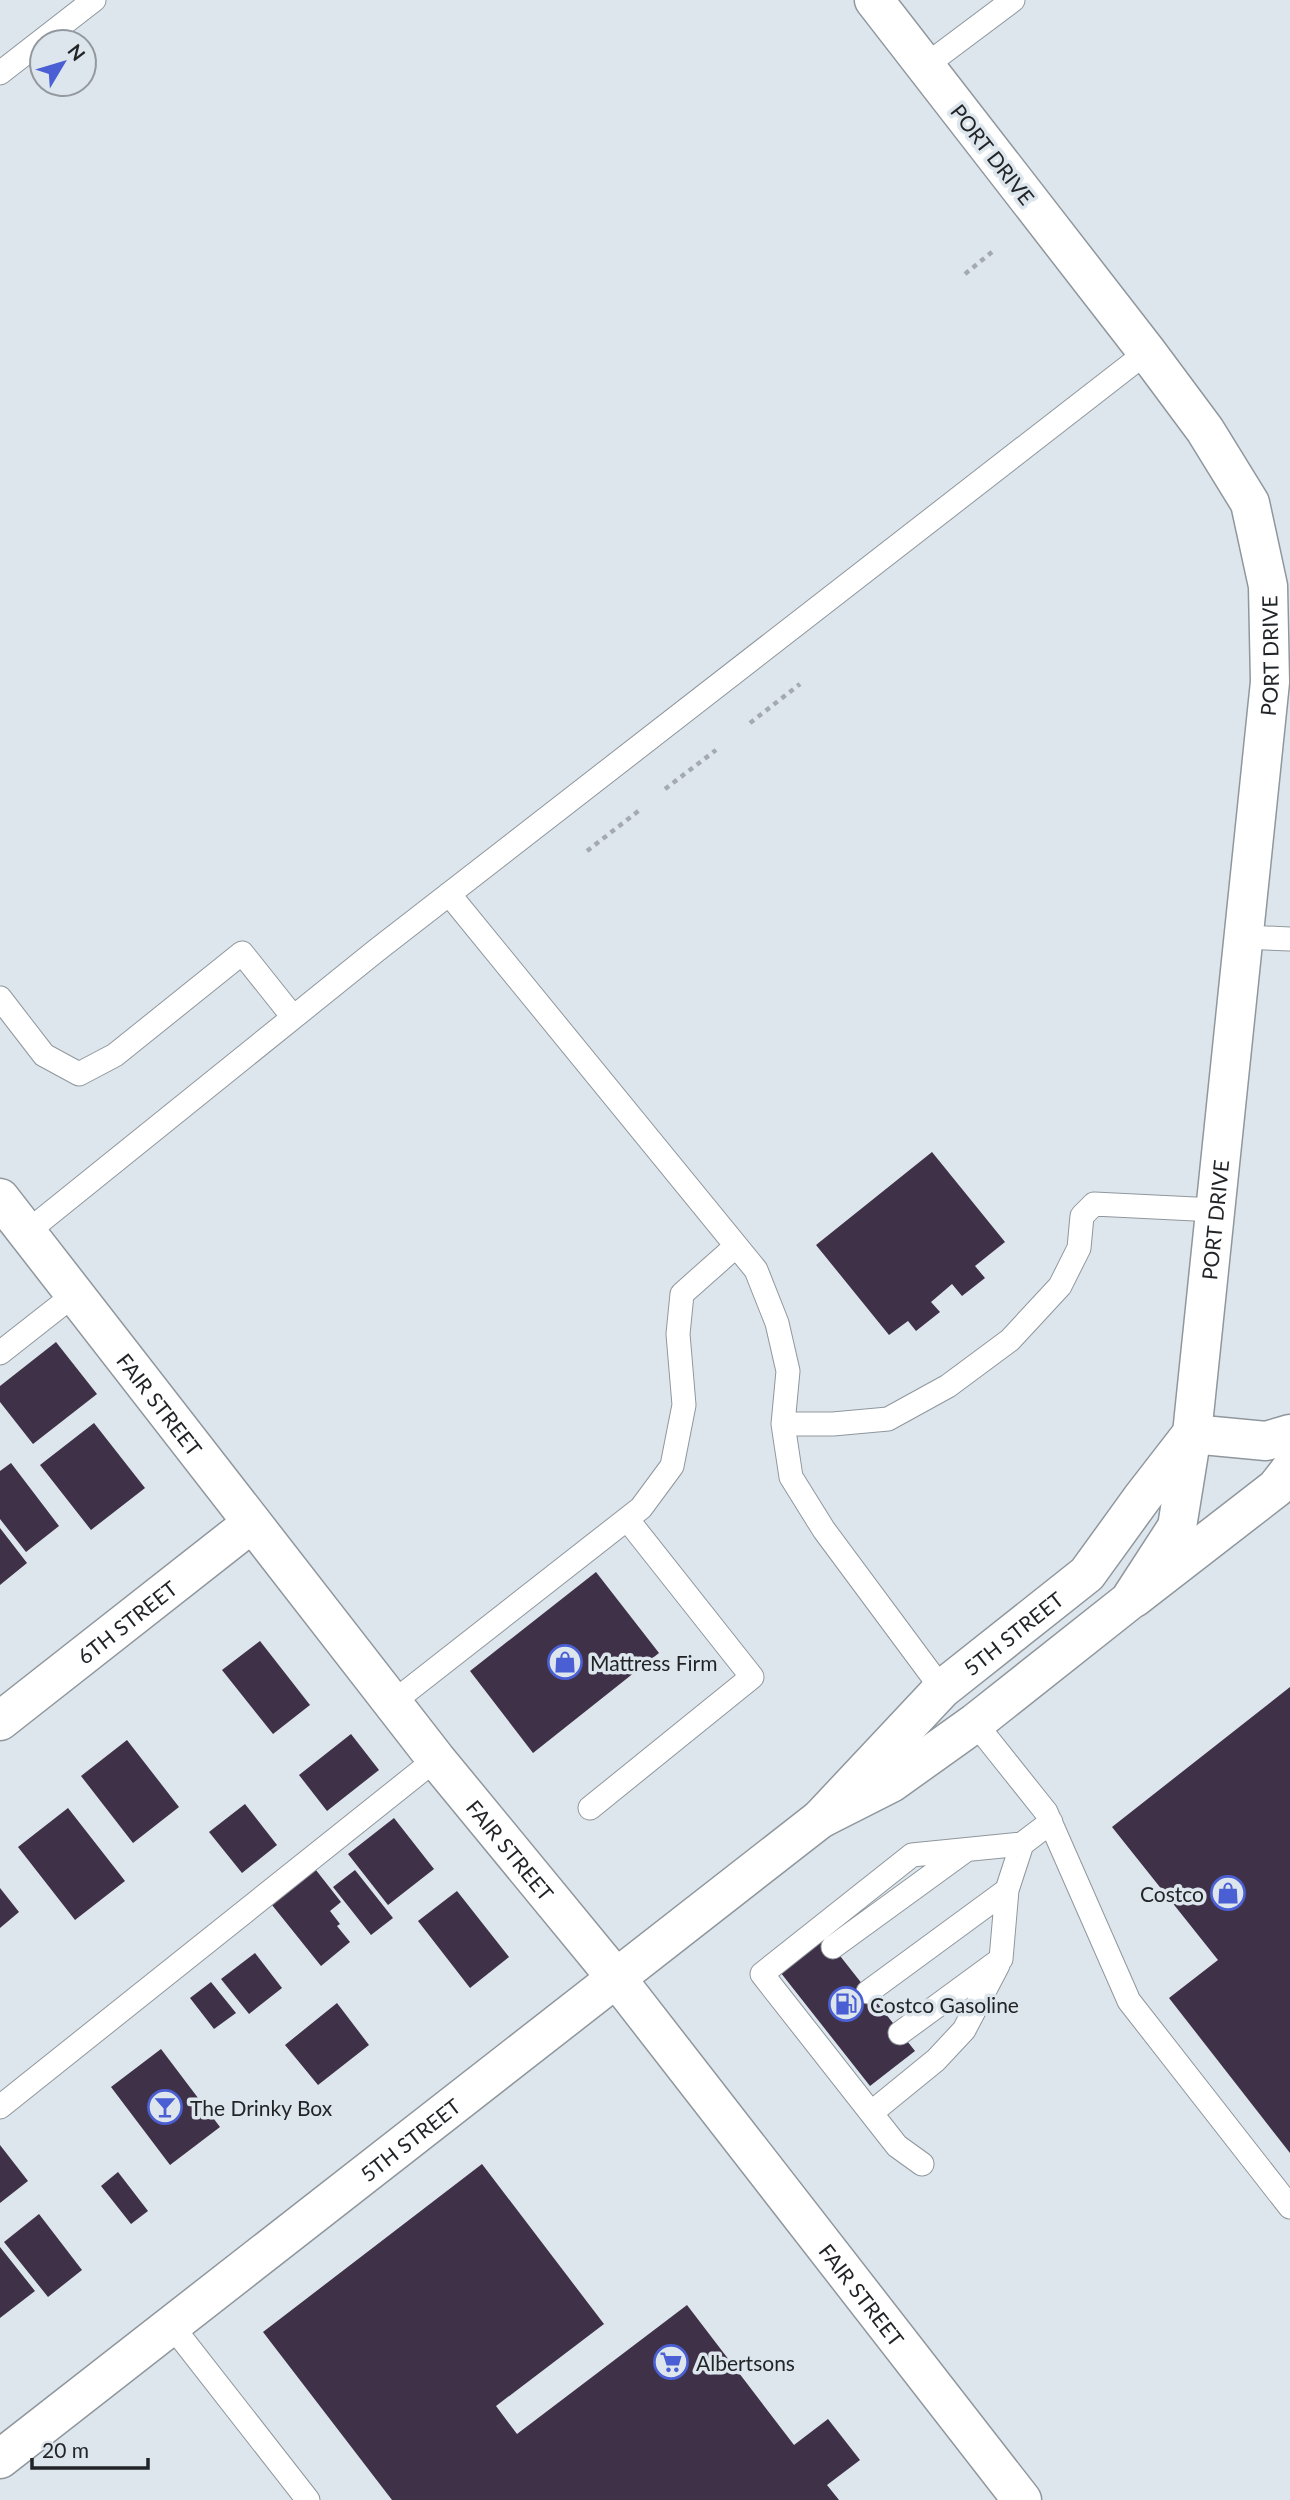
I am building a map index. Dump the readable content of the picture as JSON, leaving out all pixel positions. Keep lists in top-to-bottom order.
{
  "streets": {
    "street": [
      "PORT DRIVE",
      "FAIR STREET",
      "6TH STREET",
      "5TH STREET"
    ]
  },
  "crossings": [
    ["PORT DRIVE", "5TH STREET"],
    ["FAIR STREET", "6TH STREET"],
    ["FAIR STREET", "5TH STREET"]
  ],
  "places": {
    "shop": ["Mattress Firm", "Costco"],
    "fuel station": ["Costco Gasoline"],
    "bar": ["The Drinky Box"],
    "supermarket": ["Albertsons"]
  },
  "scale_bar": "20 m",
  "north": "top right"
}
